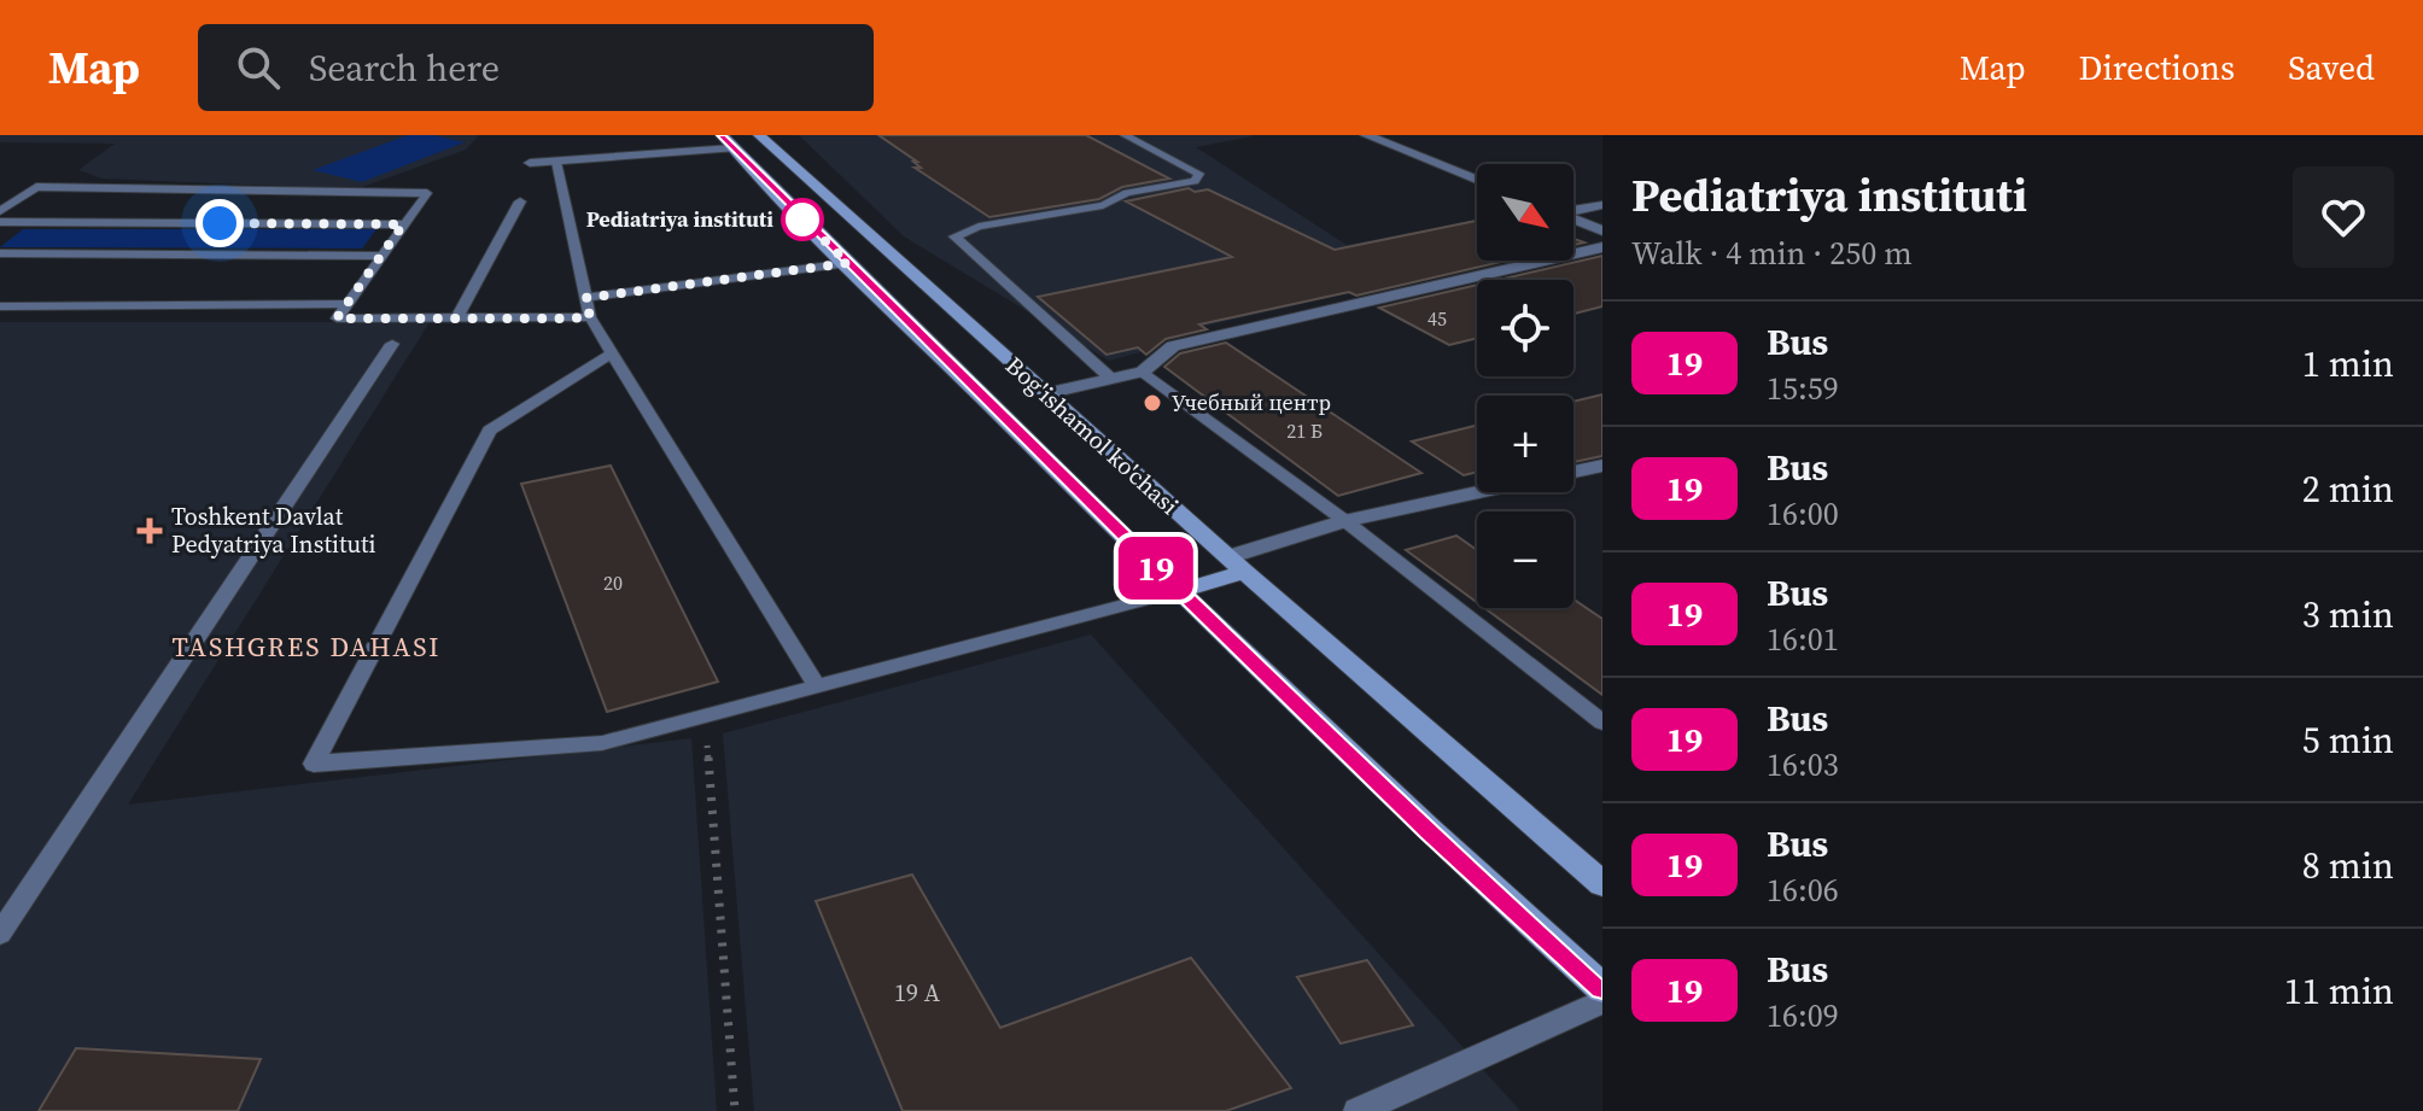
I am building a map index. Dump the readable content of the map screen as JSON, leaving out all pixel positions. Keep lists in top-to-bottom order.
{
  "streets": {
    "main road": ["Bog'ishamol ko'chasi"]
  },
  "districts": ["TASHGRES DAHASI"],
  "places": {
    "other": ["Pediatriya instituti", "Учебный центр"],
    "health": ["Toshkent Davlat Pedyatriya Instituti"]
  },
  "lines": ["bus line 19"],
  "house_numbers": [
    "45",
    "21 Б",
    "20",
    "19 A"
  ],
  "north": "bottom right",
  "page": {
    "header": "Map",
    "search": "Search here",
    "nav": ["Map", "Directions", "Saved"],
    "on_map": "19",
    "heading": ["Pediatriya instituti", "Walk · 4 min · 250 m"],
    "map_buttons": ["+", "−"],
    "list": [
      {
        "mark": "19",
        "name": "Bus",
        "note": "15:59",
        "value": "1 min"
      },
      {
        "mark": "19",
        "name": "Bus",
        "note": "16:00",
        "value": "2 min"
      },
      {
        "mark": "19",
        "name": "Bus",
        "note": "16:01",
        "value": "3 min"
      },
      {
        "mark": "19",
        "name": "Bus",
        "note": "16:03",
        "value": "5 min"
      },
      {
        "mark": "19",
        "name": "Bus",
        "note": "16:06",
        "value": "8 min"
      },
      {
        "mark": "19",
        "name": "Bus",
        "note": "16:09",
        "value": "11 min"
      }
    ]
  }
}
